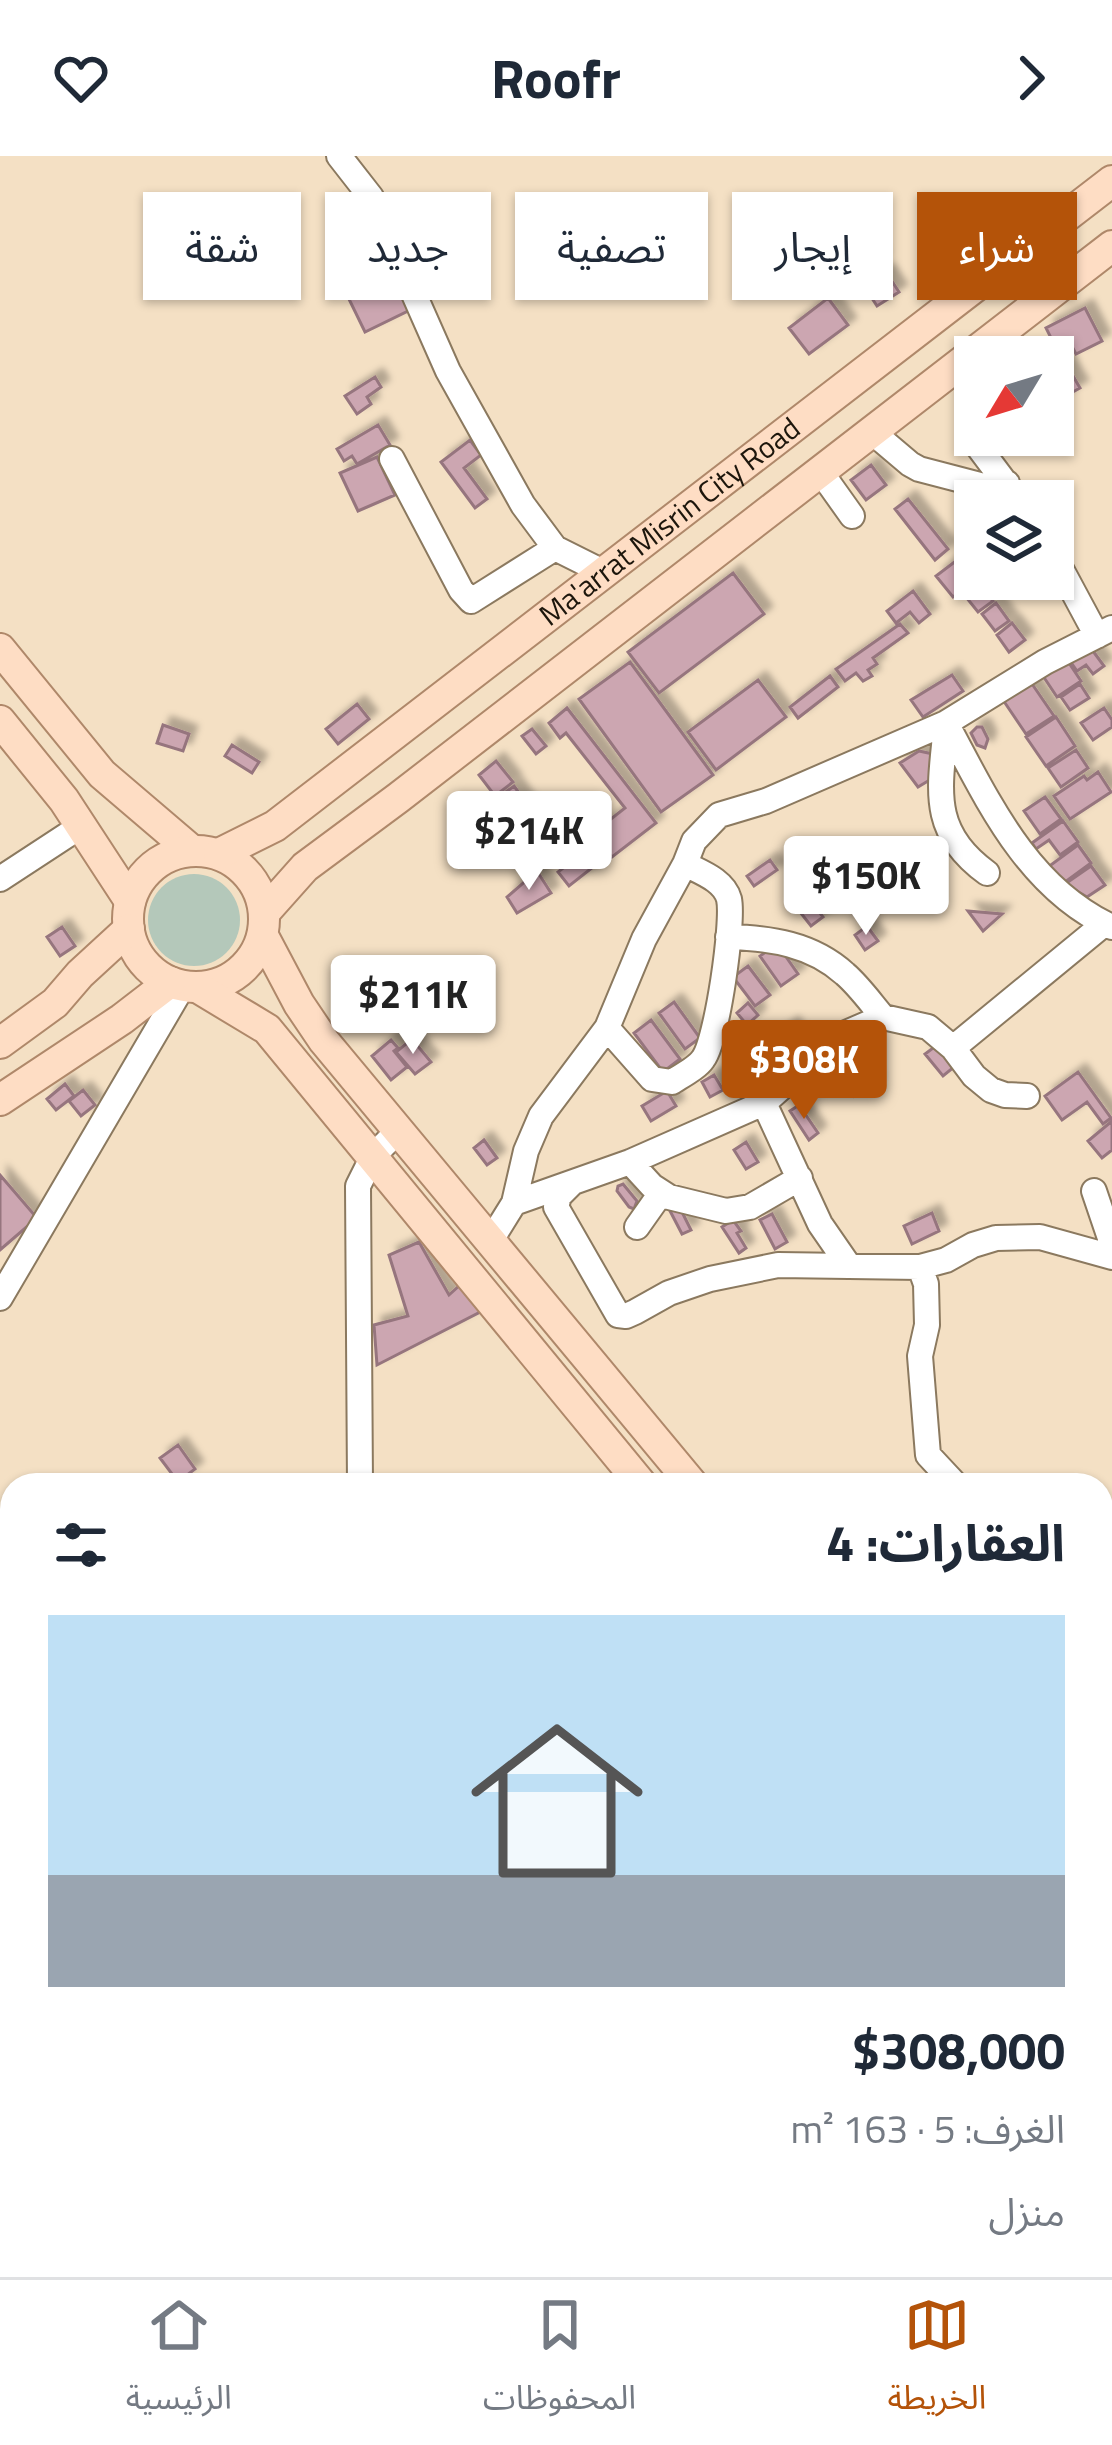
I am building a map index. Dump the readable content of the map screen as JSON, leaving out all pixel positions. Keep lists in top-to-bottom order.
{
  "streets": {
    "main road": ["Ma'arrat Misrin City Road"]
  },
  "north": "bottom left",
  "page": {
    "header": "Roofr",
    "chip": [
      "شراء",
      "إيجار",
      "تصفية",
      "جديد",
      "شقة"
    ],
    "price": [
      "$214K",
      "$150K",
      "$211K",
      "$308K"
    ],
    "heading": "العقارات: 4",
    "list": [
      {
        "name": "$308,000",
        "note": "الغرف: 5 · 163 m² · منزل"
      }
    ],
    "tabs": ["الخريطة", "المحفوظات", "الرئيسية"]
  }
}
